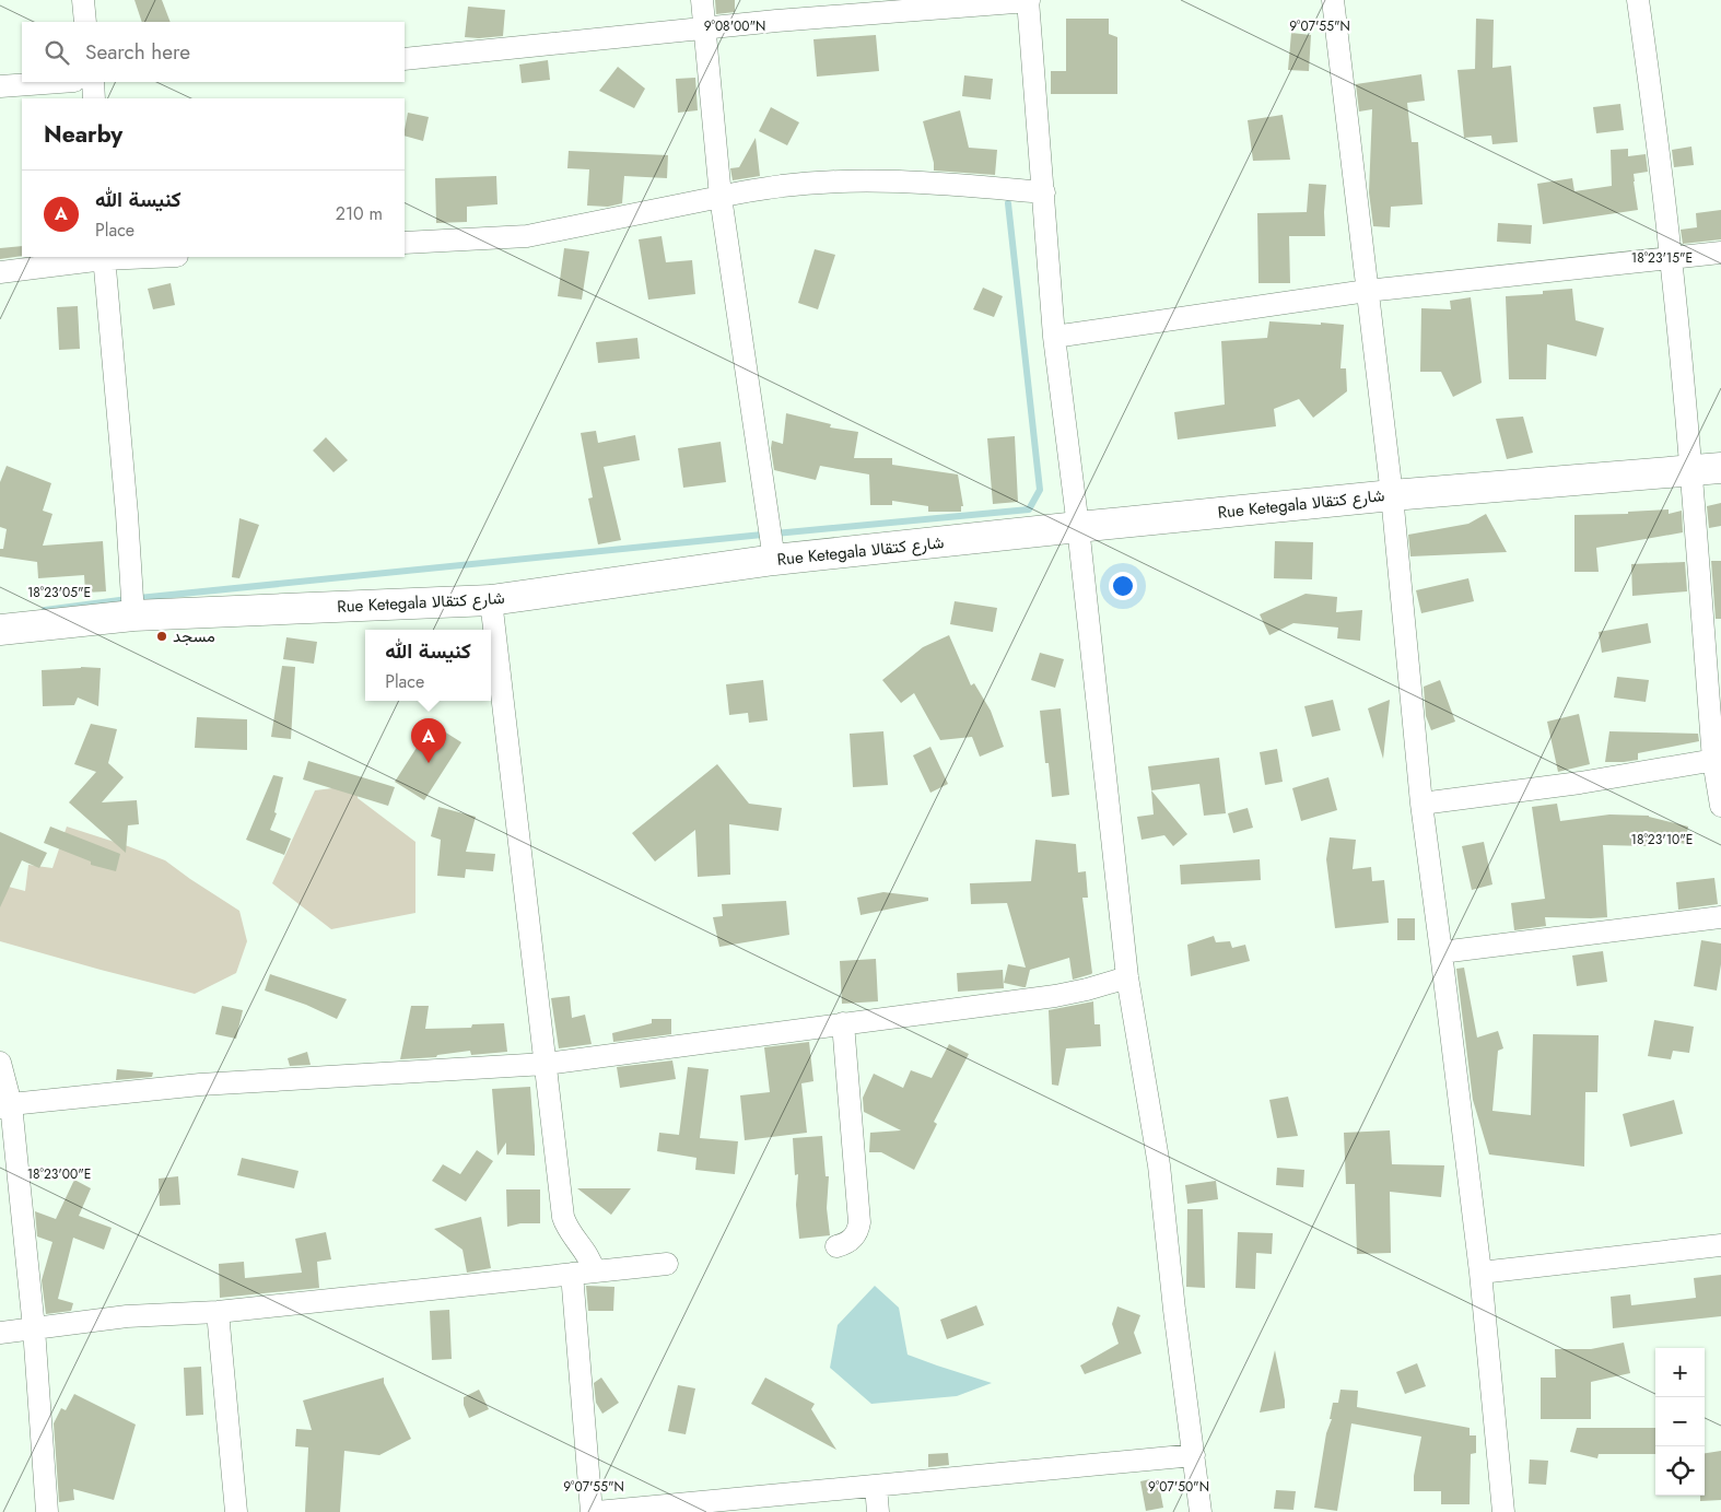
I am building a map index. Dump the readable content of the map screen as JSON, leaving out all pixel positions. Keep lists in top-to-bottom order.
{
  "streets": {
    "street": ["Rue Ketegala شارع كتقالا"]
  },
  "places": ["مسجد"],
  "page": {
    "search": "Search here",
    "heading": "Nearby",
    "list": [
      {
        "mark": "A",
        "name": "كنيسة الله",
        "note": "Place",
        "value": "210 m"
      }
    ],
    "popup": ["كنيسة الله", "Place"],
    "pins": "A",
    "map_buttons": ["+", "−"]
  },
  "coordinates": [
    "9°08'00\"N",
    "9°07'55\"N",
    "18°23'15\"E",
    "18°23'05\"E",
    "18°23'10\"E",
    "18°23'00\"E",
    "9°07'50\"N"
  ]
}
